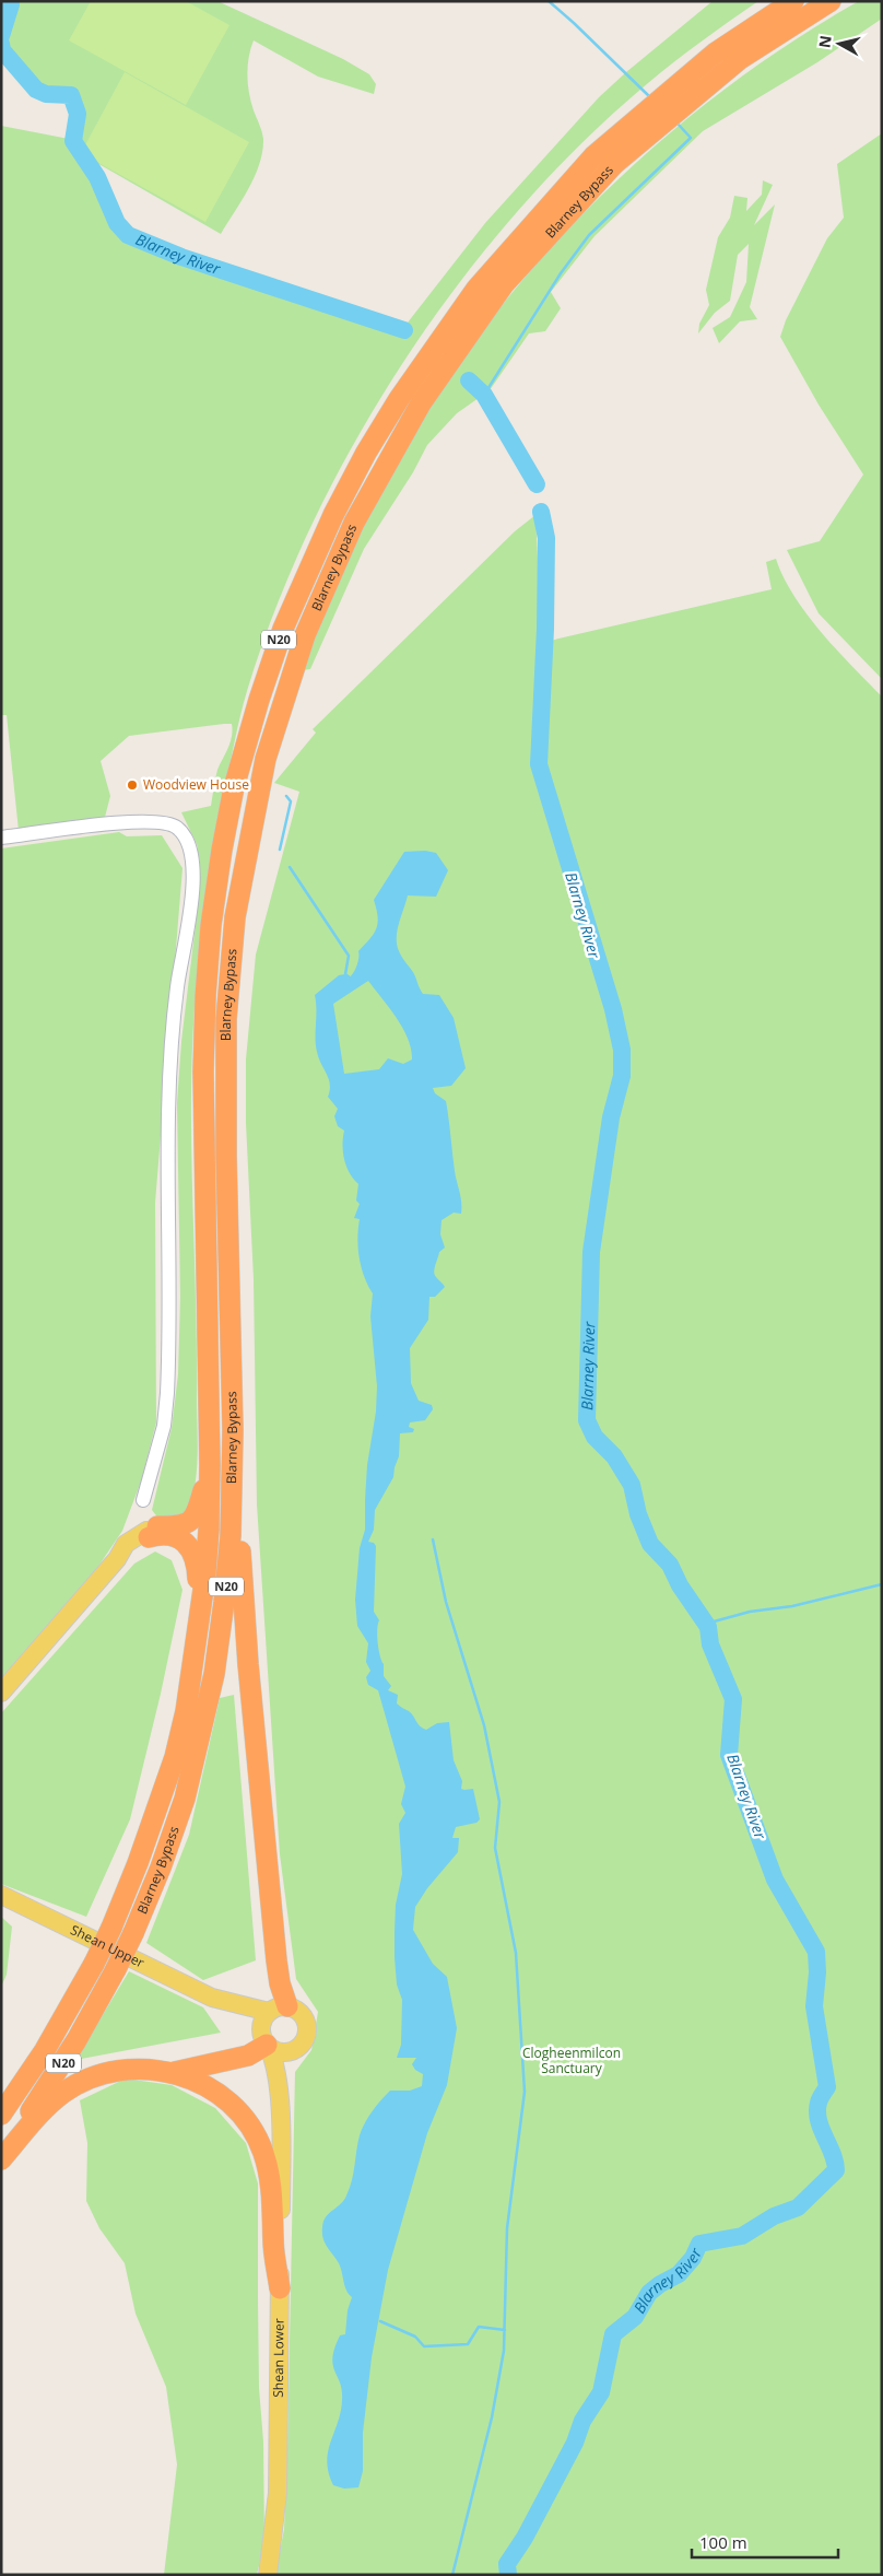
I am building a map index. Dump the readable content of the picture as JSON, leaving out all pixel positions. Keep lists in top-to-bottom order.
{
  "streets": {
    "highway": ["Blarney Bypass", "N20"],
    "main road": ["Shean Upper", "Shean Lower"]
  },
  "crossings": [
    ["Shean Upper", "Shean Lower"]
  ],
  "water": ["Blarney River"],
  "parks": ["Clogheenmilcon Sanctuary"],
  "places": ["Woodview House"],
  "scale_bar": "100 m",
  "north": "left"
}
